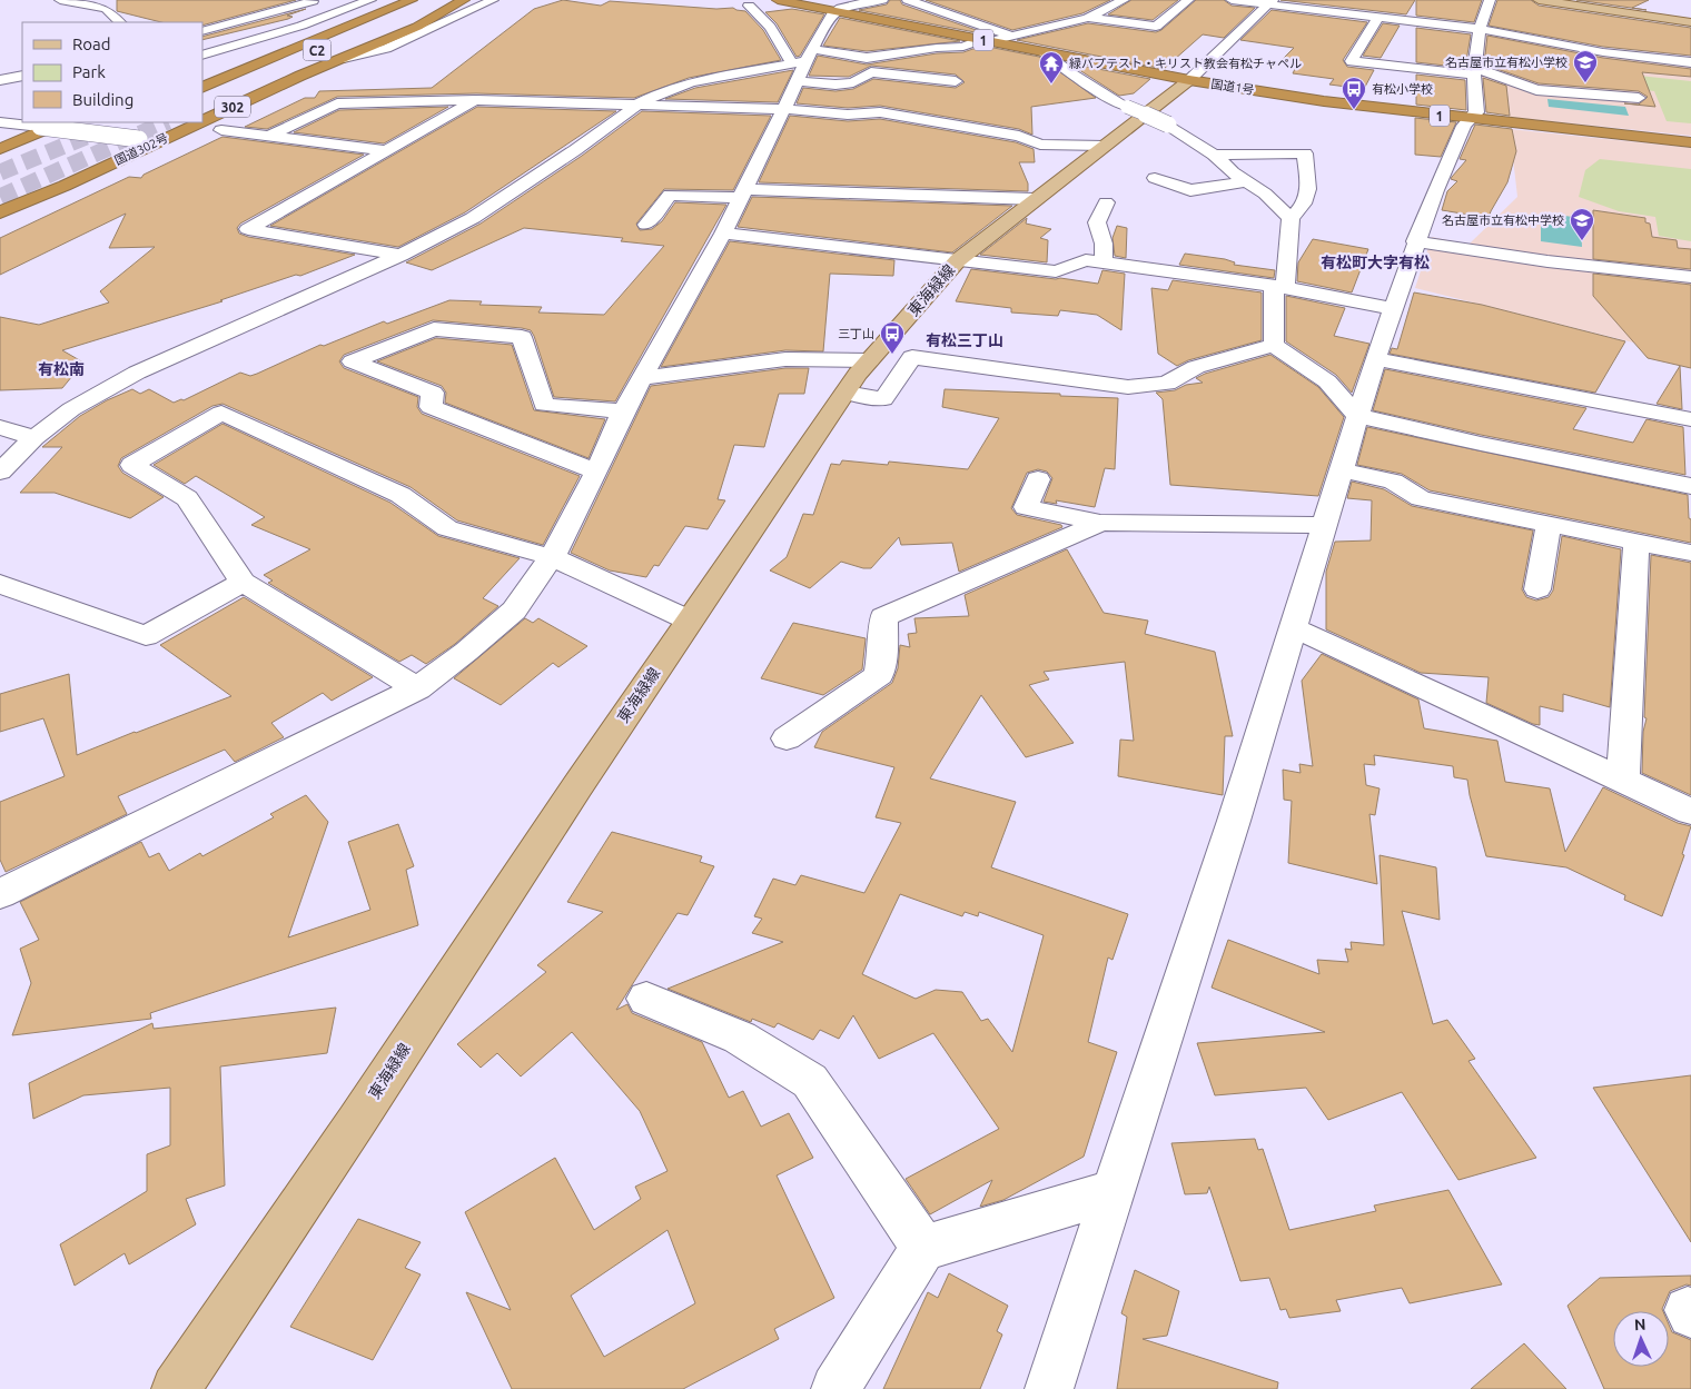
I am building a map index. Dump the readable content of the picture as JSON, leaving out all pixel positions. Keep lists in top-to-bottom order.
{
  "streets": {
    "highway": [
      "1",
      "C2",
      "国道1号",
      "302",
      "国道302号"
    ],
    "main road": ["東海緑線"]
  },
  "crossings": [
    ["国道1号", "東海緑線"]
  ],
  "districts": ["有松町大字有松", "有松三丁山", "有松南"],
  "places": {
    "school or university": ["名古屋市立有松小学校", "名古屋市立有松中学校"],
    "temple": ["緑バプテスト・キリスト教会有松チャペル"],
    "bus stop": ["有松小学校", "三丁山"]
  },
  "legend": ["Road", "Park", "Building"],
  "north": "top"
}
